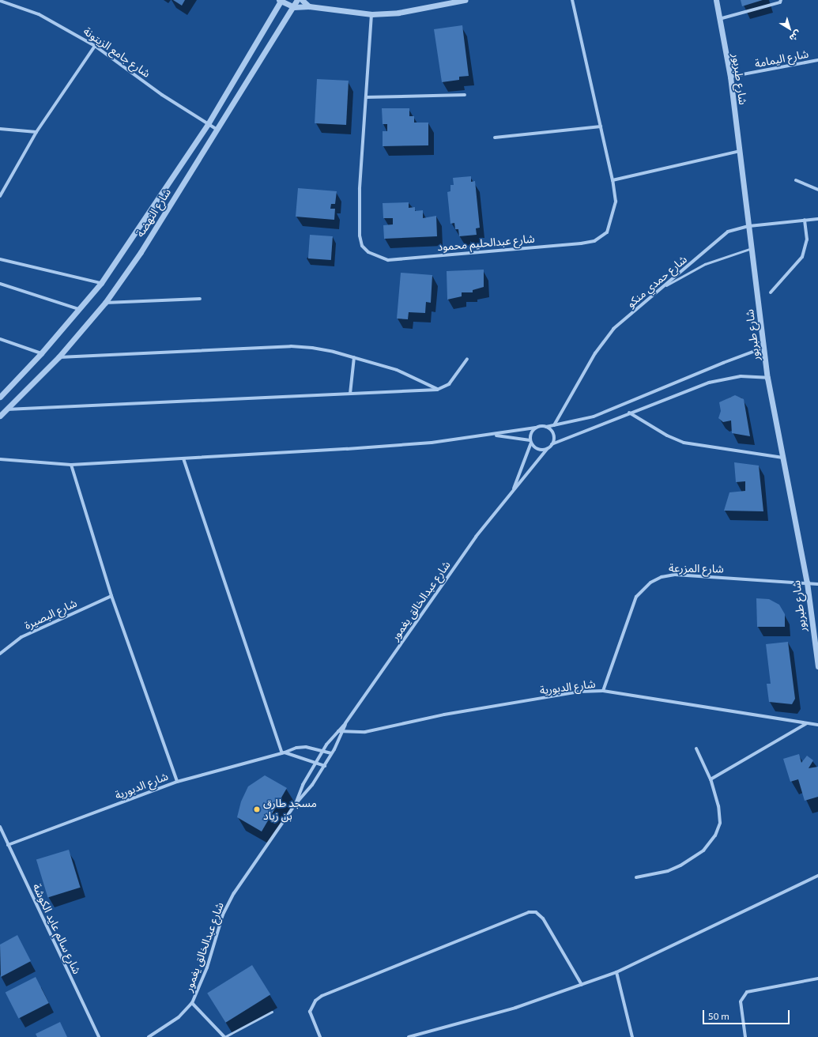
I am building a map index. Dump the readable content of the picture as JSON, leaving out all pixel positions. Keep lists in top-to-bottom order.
{
  "streets": {
    "street": [
      "شارع جامع الزيتونة",
      "شارع اليمامة",
      "شارع طبربور",
      "شارع النهضة",
      "شارع عبدالحليم محمود",
      "شارع حمدي منكو",
      "شارع المزرعة",
      "شارع عبدالخالق يغمور",
      "شارع البصيرة",
      "شارع الدبورية",
      "شارع سالم عايد الكوشة"
    ]
  },
  "crossings": [
    ["شارع جامع الزيتونة", "شارع النهضة"],
    ["شارع اليمامة", "شارع طبربور"],
    ["شارع طبربور", "شارع حمدي منكو"],
    ["شارع طبربور", "شارع المزرعة"],
    ["شارع المزرعة", "شارع الدبورية"],
    ["شارع عبدالخالق يغمور", "شارع الدبورية"],
    ["شارع الدبورية", "شارع سالم عايد الكوشة"]
  ],
  "places": ["مسجد طارق بن زياد"],
  "scale_bar": "50 m",
  "north": "bottom right"
}
